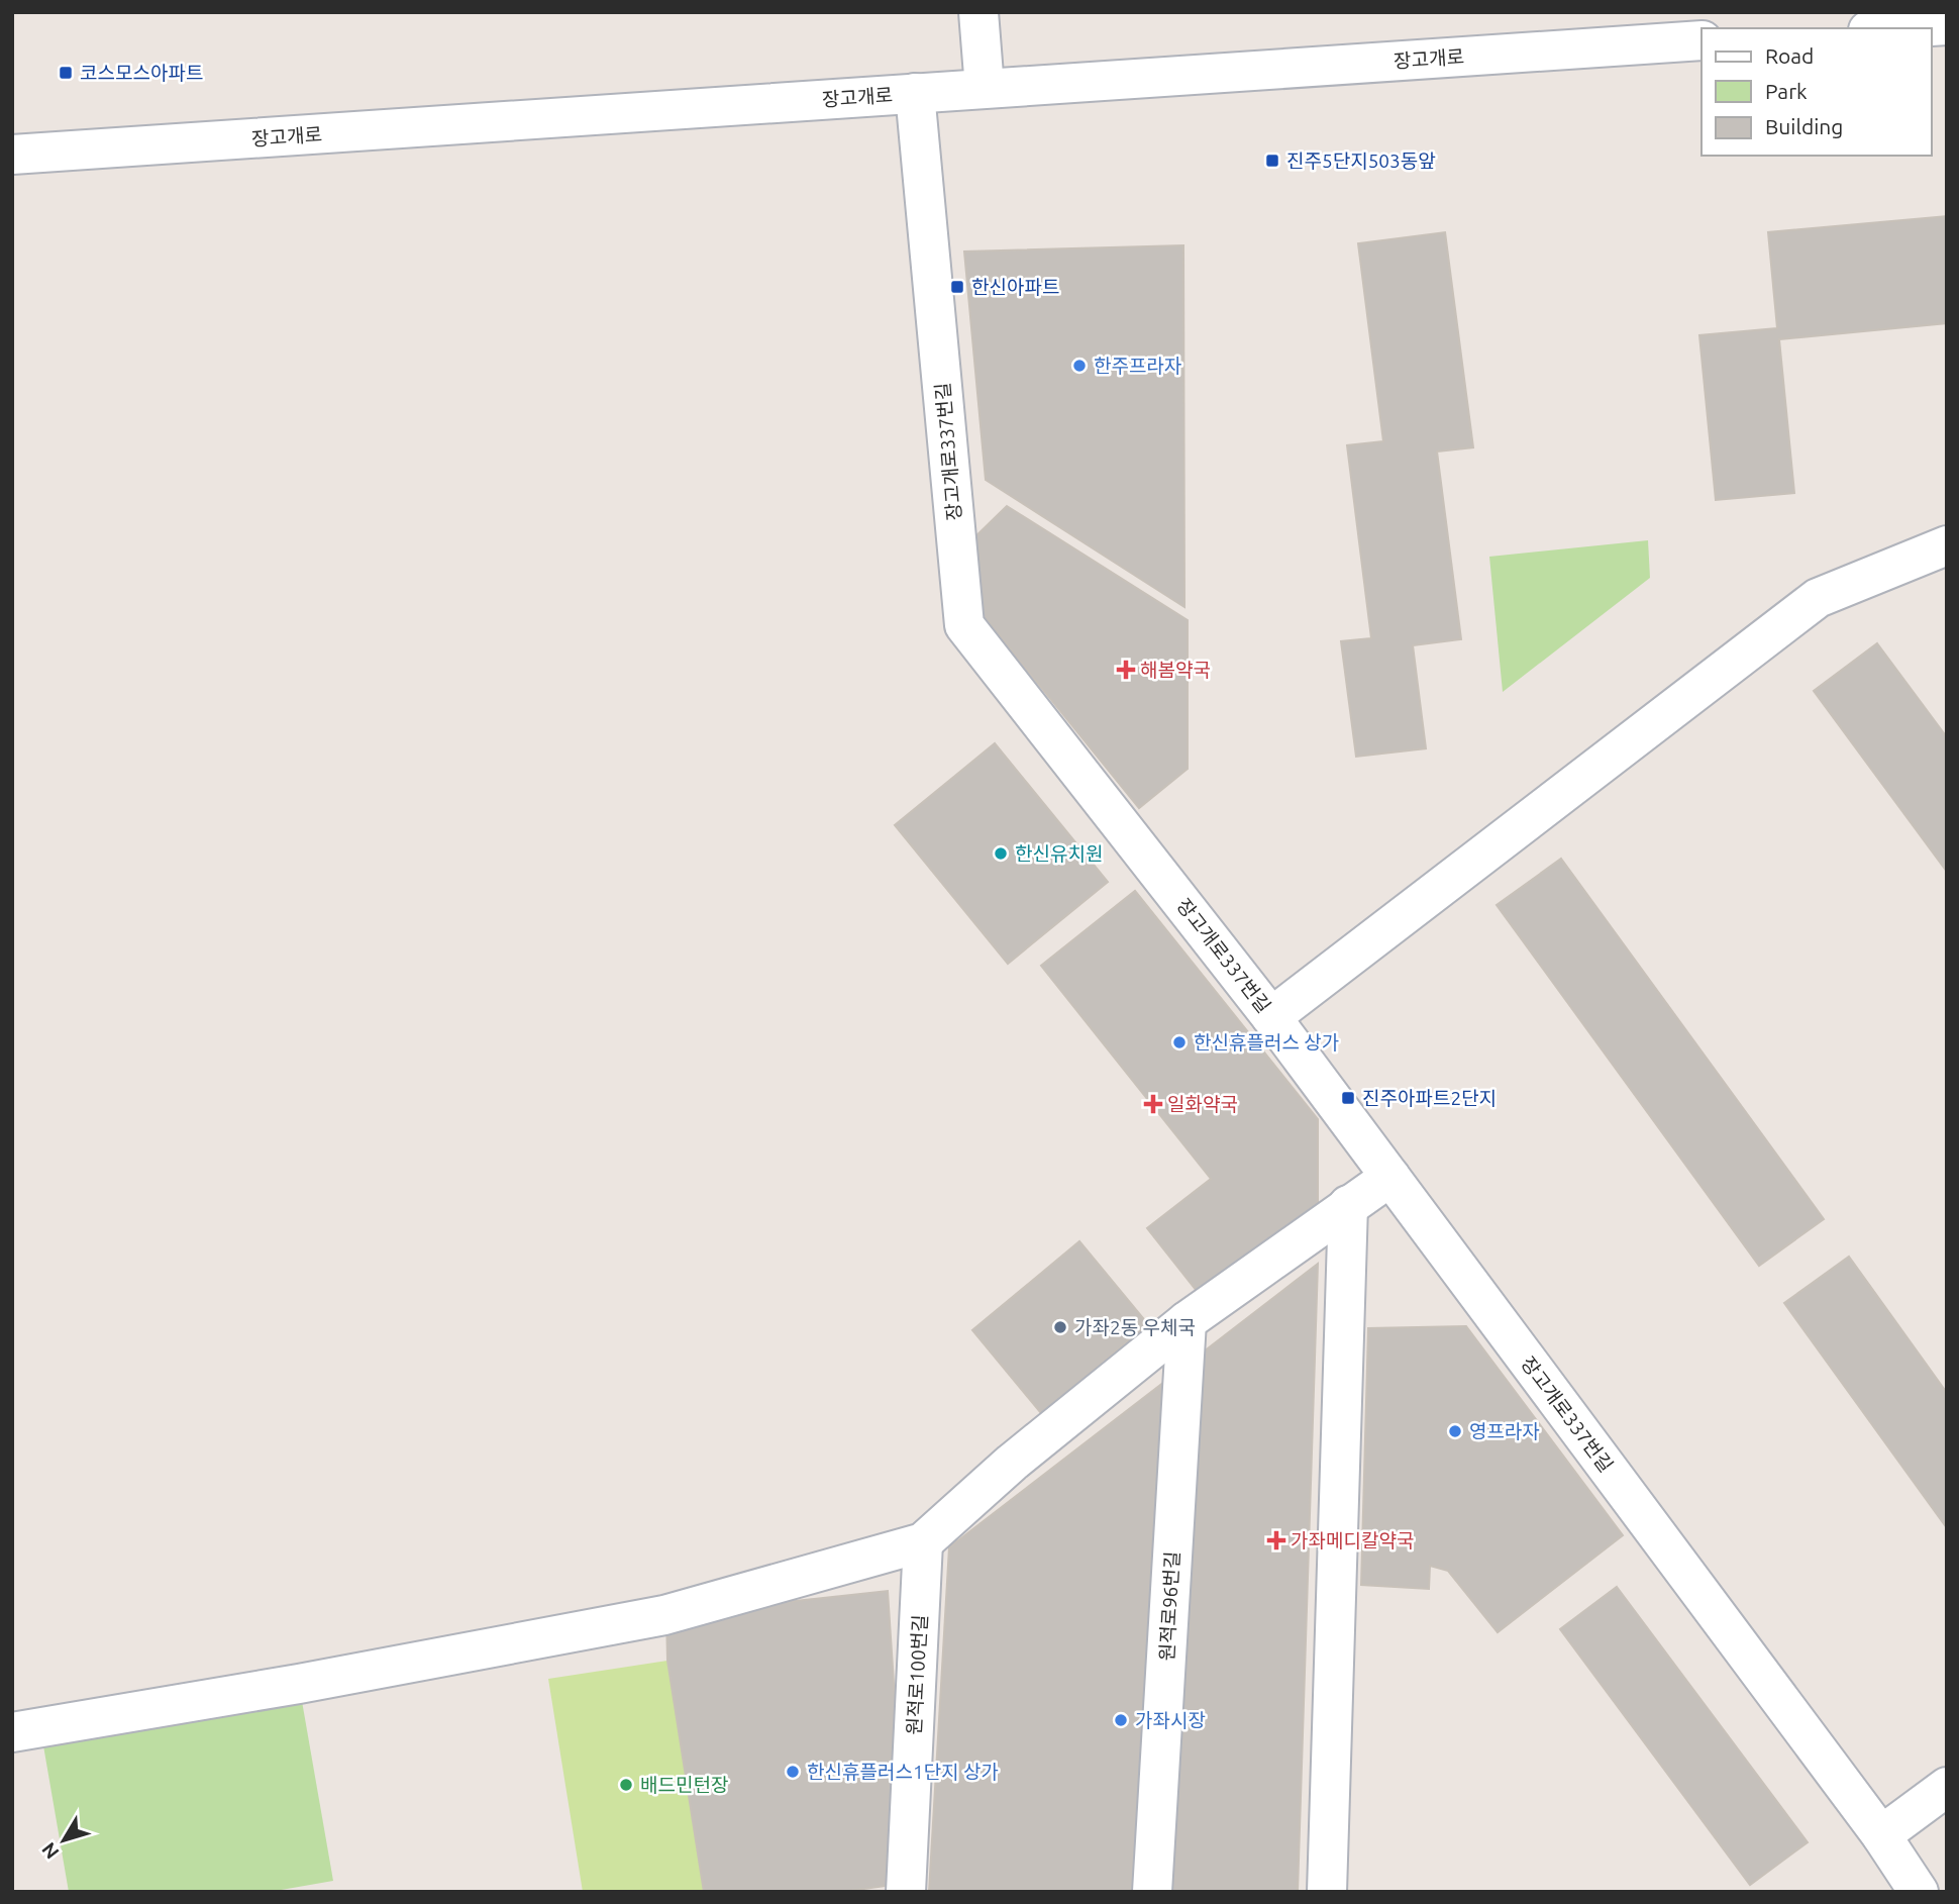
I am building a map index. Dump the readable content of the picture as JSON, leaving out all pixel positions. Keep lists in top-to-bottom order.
{
  "streets": {
    "street": [
      "장고개로",
      "장고개로337번길",
      "원적로96번길",
      "원적로100번길"
    ]
  },
  "crossings": [
    ["장고개로", "장고개로337번길"]
  ],
  "places": {
    "transit": [
      "코스모스아파트",
      "진주5단지503동앞",
      "한신아파트",
      "진주아파트2단지"
    ],
    "other": [
      "한주프라자",
      "한신유치원",
      "한신휴플러스 상가",
      "가좌2동 우체국",
      "영프라자",
      "가좌시장",
      "한신휴플러스1단지 상가",
      "배드민턴장"
    ],
    "health": ["해봄약국", "일화약국", "가좌메디칼약국"]
  },
  "legend": ["Road", "Park", "Building"],
  "north": "bottom left"
}
